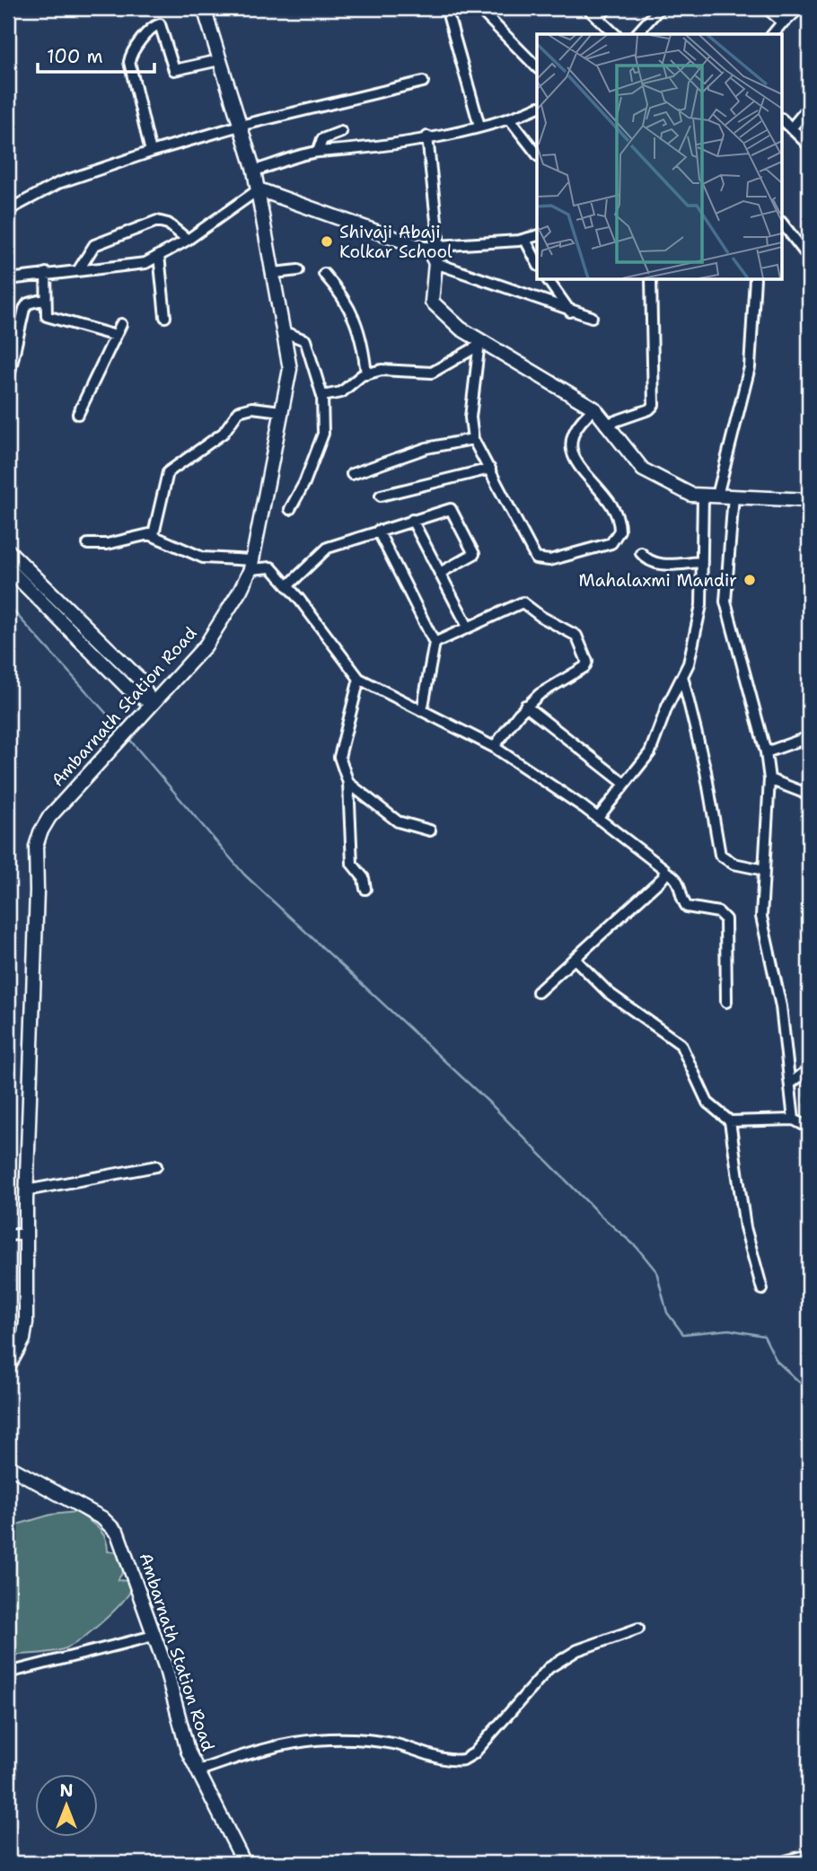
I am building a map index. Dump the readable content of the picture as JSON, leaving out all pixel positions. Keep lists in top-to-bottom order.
{
  "streets": {
    "main road": ["Ambarnath Station Road"]
  },
  "places": ["Shivaji Abaji Kolkar School", "Mahalaxmi Mandir"],
  "scale_bar": "100 m",
  "north": "top"
}
